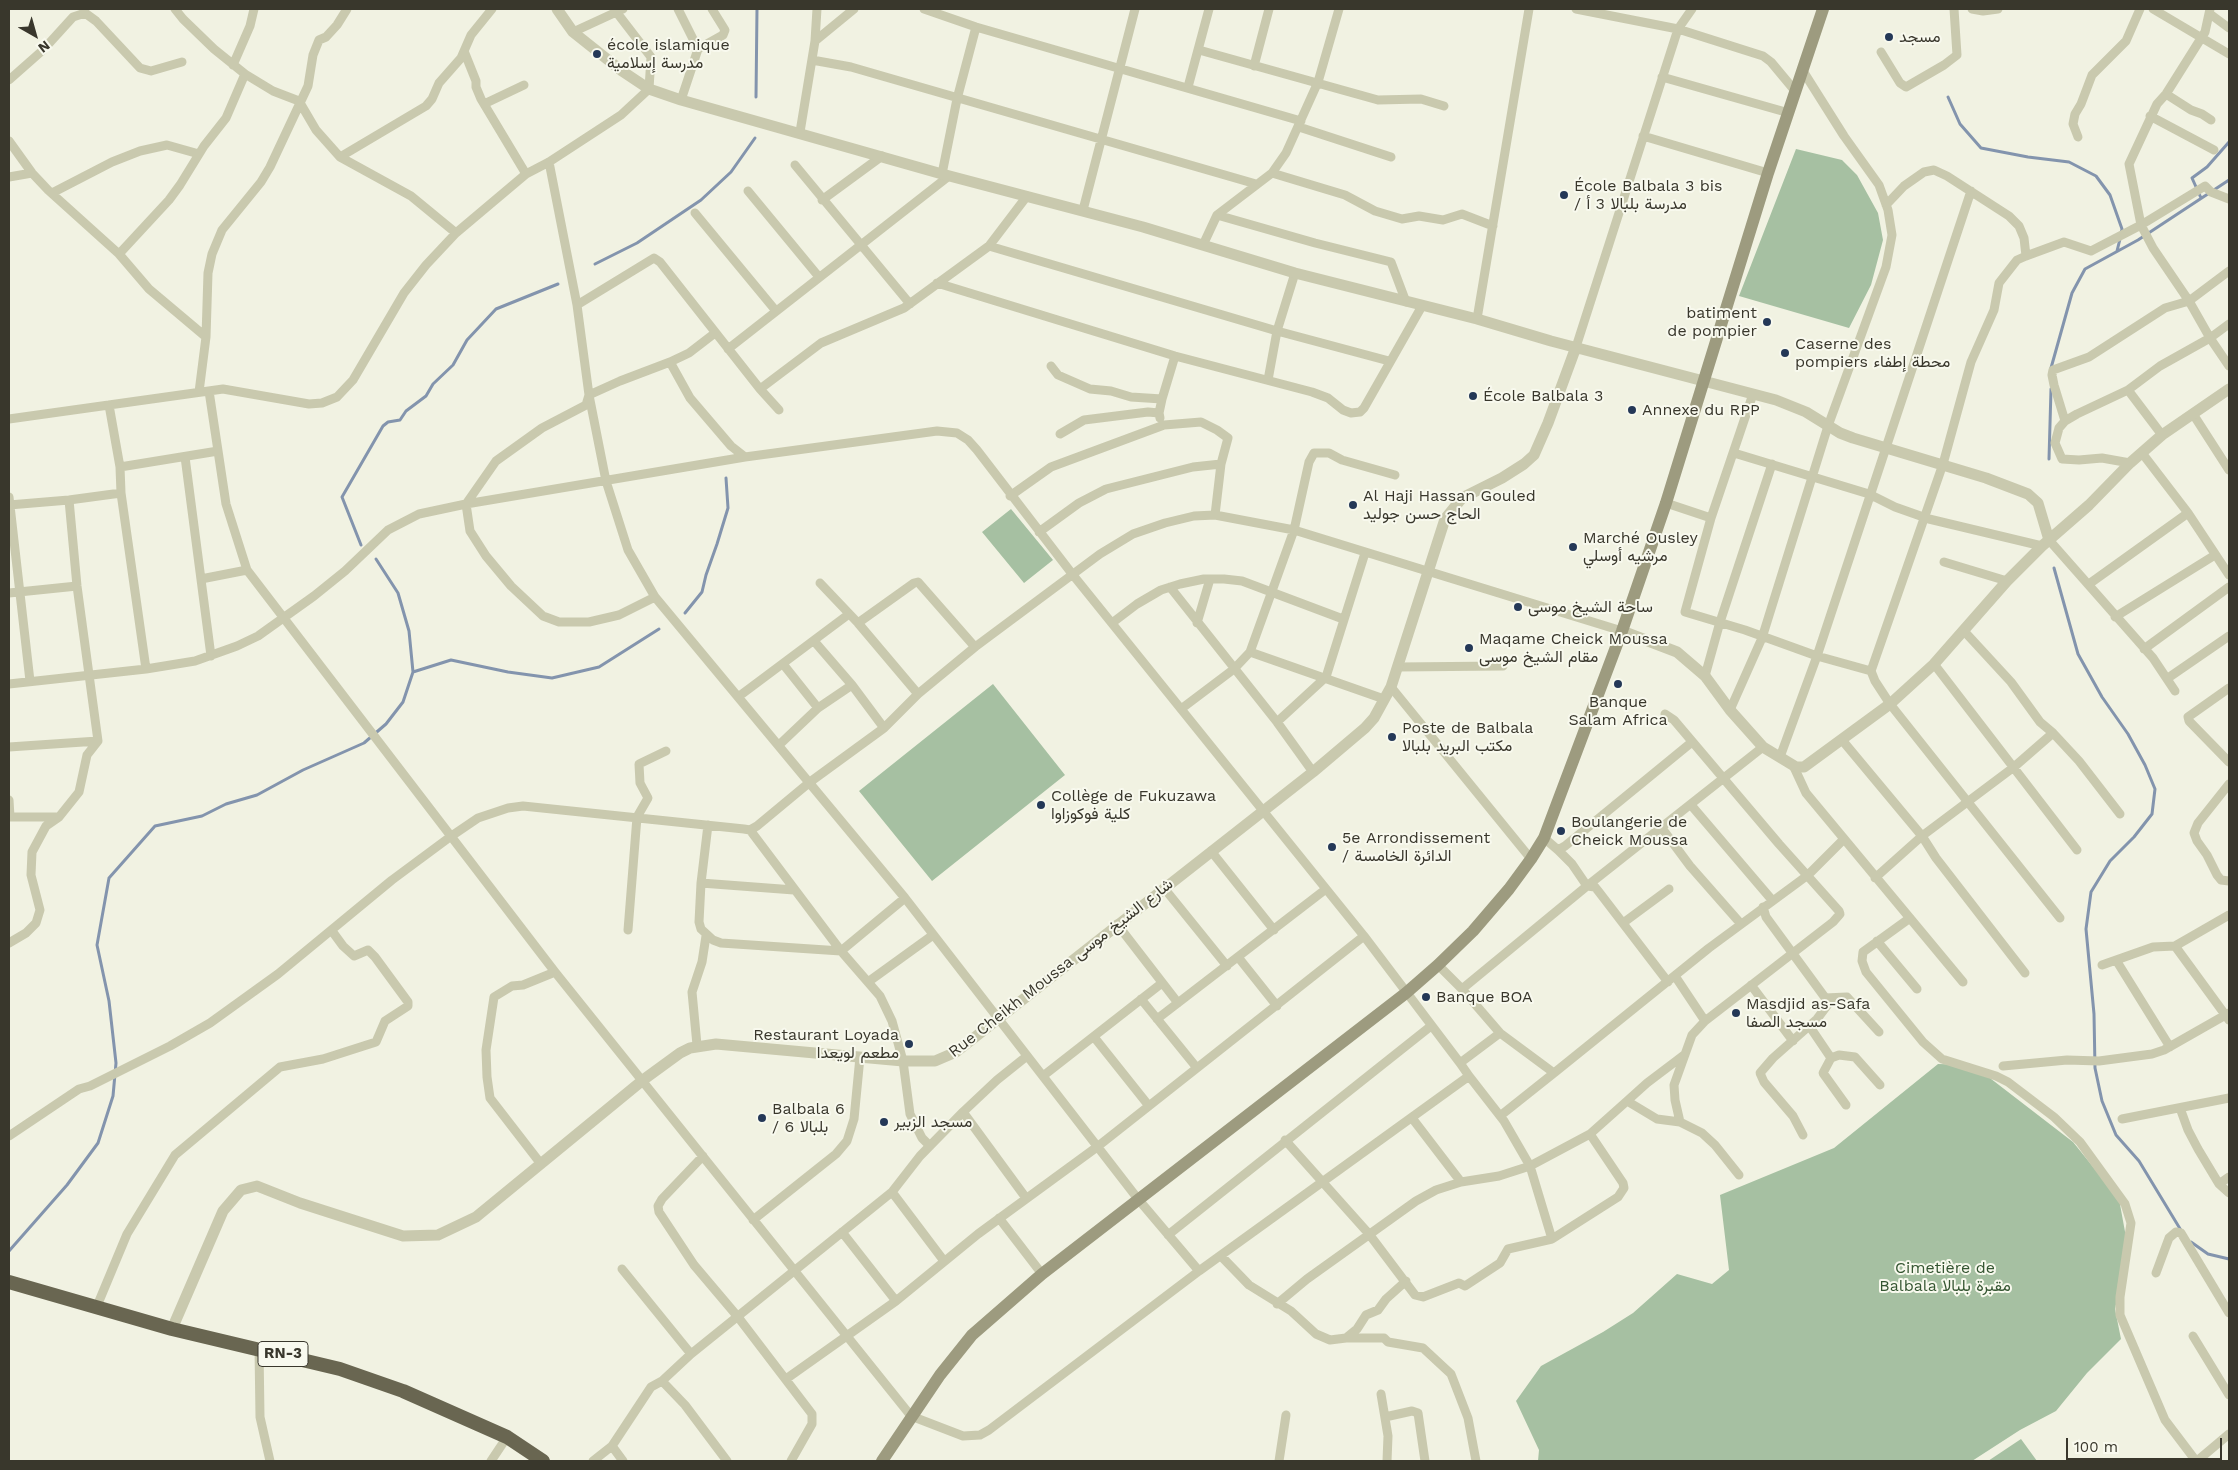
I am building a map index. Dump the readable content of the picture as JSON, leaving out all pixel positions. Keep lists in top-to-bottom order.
{
  "streets": {
    "highway": ["RN-3"],
    "street": ["Rue Cheikh Moussa شارع الشيخ موسى"]
  },
  "crossings": [
    ["Rue Cheikh Moussa شارع الشيخ موسى", "RN-3"]
  ],
  "parks": ["Cimetière de Balbala مقبرة بلبالا"],
  "places": [
    "مسجد",
    "école islamique مدرسة إسلامية",
    "École Balbala 3 bis / مدرسة بلبالا 3 أ",
    "batiment de pompier",
    "Caserne des pompiers محطة إطفاء",
    "École Balbala 3",
    "Annexe du RPP",
    "Al Haji Hassan Gouled الحاج حسن جوليد",
    "Marché Ousley مرشيه أوسلي",
    "ساحة الشيخ موسى",
    "Maqame Cheick Moussa مقام الشيخ موسى",
    "Banque Salam Africa",
    "Poste de Balbala مكتب البريد بلبالا",
    "Collège de Fukuzawa كلية فوكوزاوا",
    "Boulangerie de Cheick Moussa",
    "5e Arrondissement / الدائرة الخامسة",
    "Banque BOA",
    "Masdjid as-Safa مسجد الصفا",
    "Restaurant Loyada مطعم لويعدا",
    "Balbala 6 / بلبالا 6",
    "مسجد الزبير"
  ],
  "scale_bar": "100 m",
  "north": "bottom right"
}
